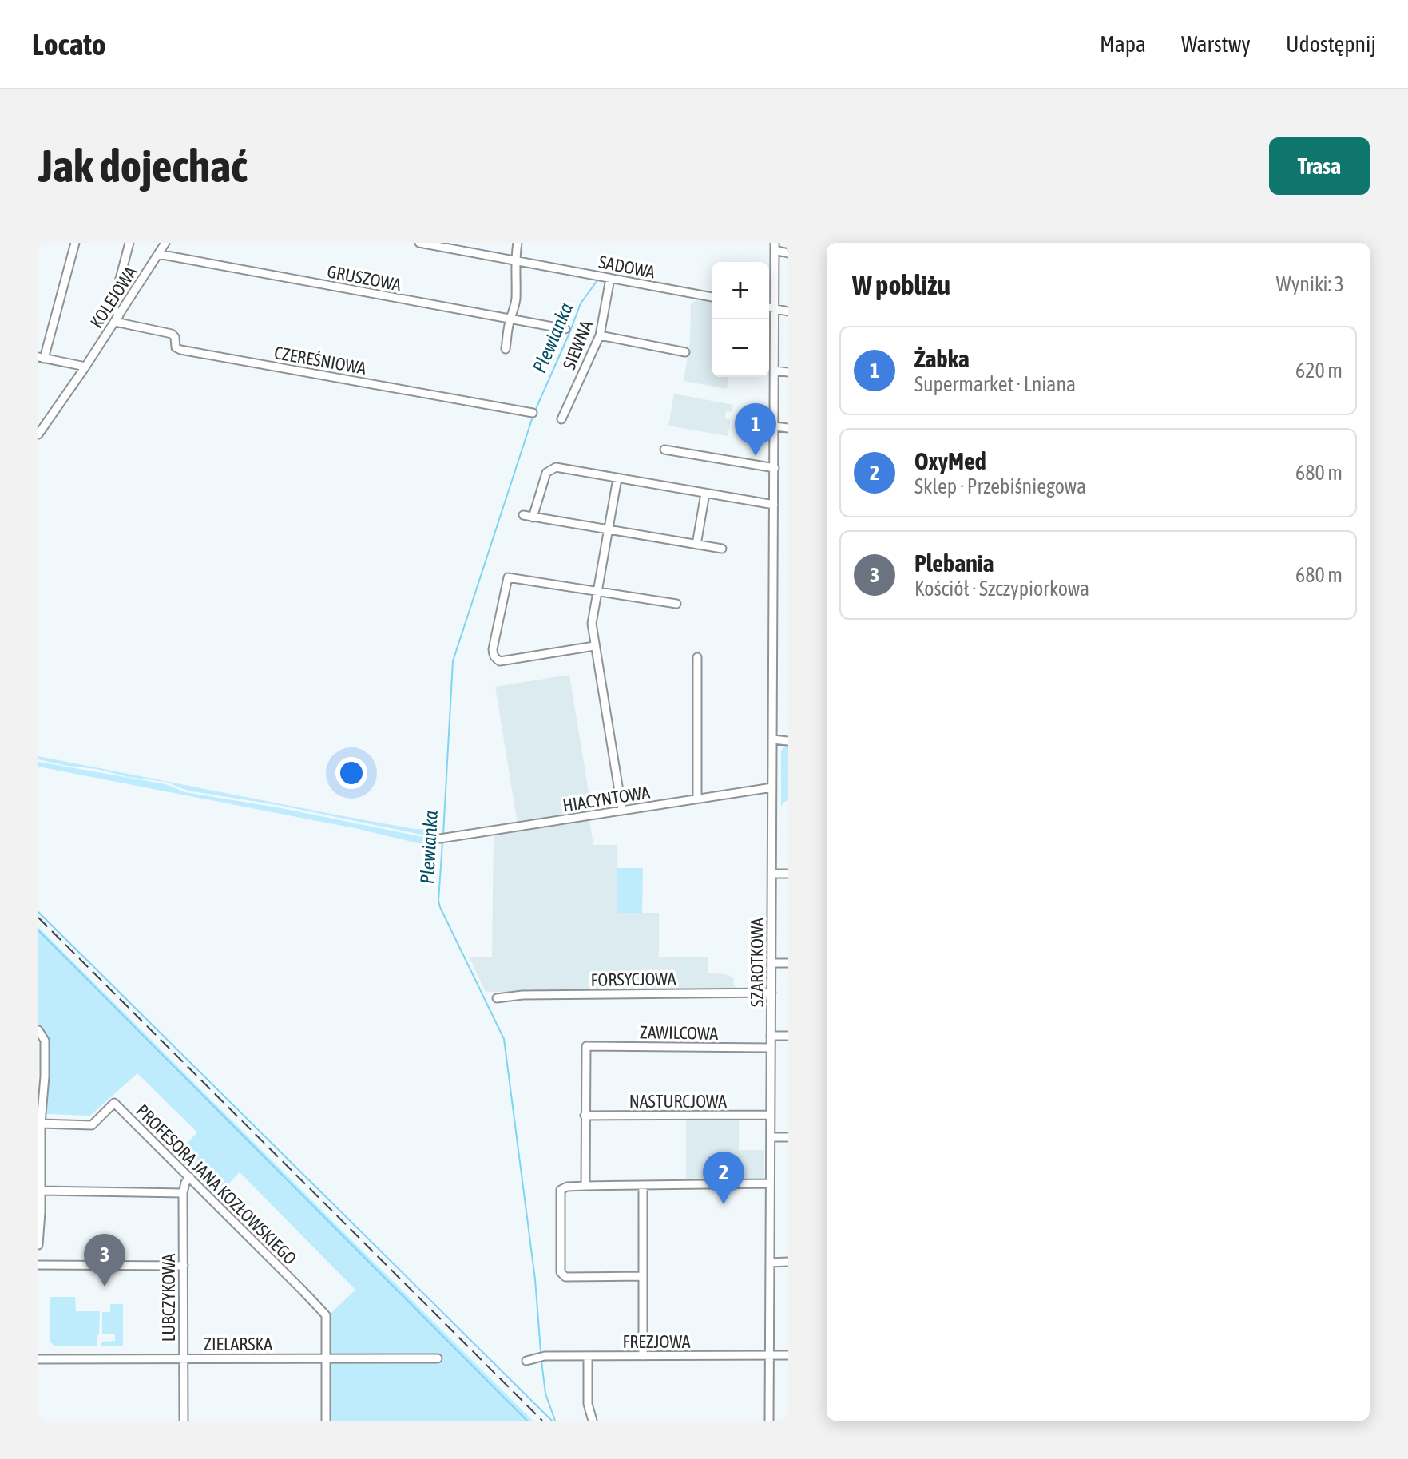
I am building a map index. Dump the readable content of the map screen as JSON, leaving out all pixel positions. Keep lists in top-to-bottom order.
{
  "streets": {
    "street": [
      "SADOWA",
      "GRUSZOWA",
      "KOLEJOWA",
      "SIEWNA",
      "CZEREŚNIOWA",
      "HIACYNTOWA",
      "SZAROTKOWA",
      "FORSYCJOWA",
      "ZAWILCOWA",
      "NASTURCJOWA",
      "PROFESORA JANA KOZŁOWSKIEGO",
      "LUBCZYKOWA",
      "FREZJOWA",
      "ZIELARSKA"
    ]
  },
  "crossings": [
    ["SADOWA", "SIEWNA"],
    ["GRUSZOWA", "KOLEJOWA"],
    ["KOLEJOWA", "CZEREŚNIOWA"],
    ["HIACYNTOWA", "SZAROTKOWA"],
    ["SZAROTKOWA", "FORSYCJOWA"],
    ["SZAROTKOWA", "ZAWILCOWA"],
    ["SZAROTKOWA", "NASTURCJOWA"],
    ["SZAROTKOWA", "FREZJOWA"],
    ["ZAWILCOWA", "NASTURCJOWA"],
    ["PROFESORA JANA KOZŁOWSKIEGO", "LUBCZYKOWA"],
    ["PROFESORA JANA KOZŁOWSKIEGO", "ZIELARSKA"],
    ["LUBCZYKOWA", "ZIELARSKA"]
  ],
  "water": ["Plewianka"],
  "page": {
    "header": "Locato",
    "nav": ["Mapa", "Warstwy", "Udostępnij"],
    "buttons": "Trasa",
    "title": "Jak dojechać",
    "heading": ["W pobliżu", "Wyniki: 3"],
    "map_buttons": ["+", "−"],
    "list": [
      {
        "mark": "1",
        "name": "Żabka",
        "note": "Supermarket · Lniana",
        "value": "620 m"
      },
      {
        "mark": "2",
        "name": "OxyMed",
        "note": "Sklep · Przebiśniegowa",
        "value": "680 m"
      },
      {
        "mark": "3",
        "name": "Plebania",
        "note": "Kościół · Szczypiorkowa",
        "value": "680 m"
      }
    ],
    "pins": ["1", "2", "3"]
  }
}
